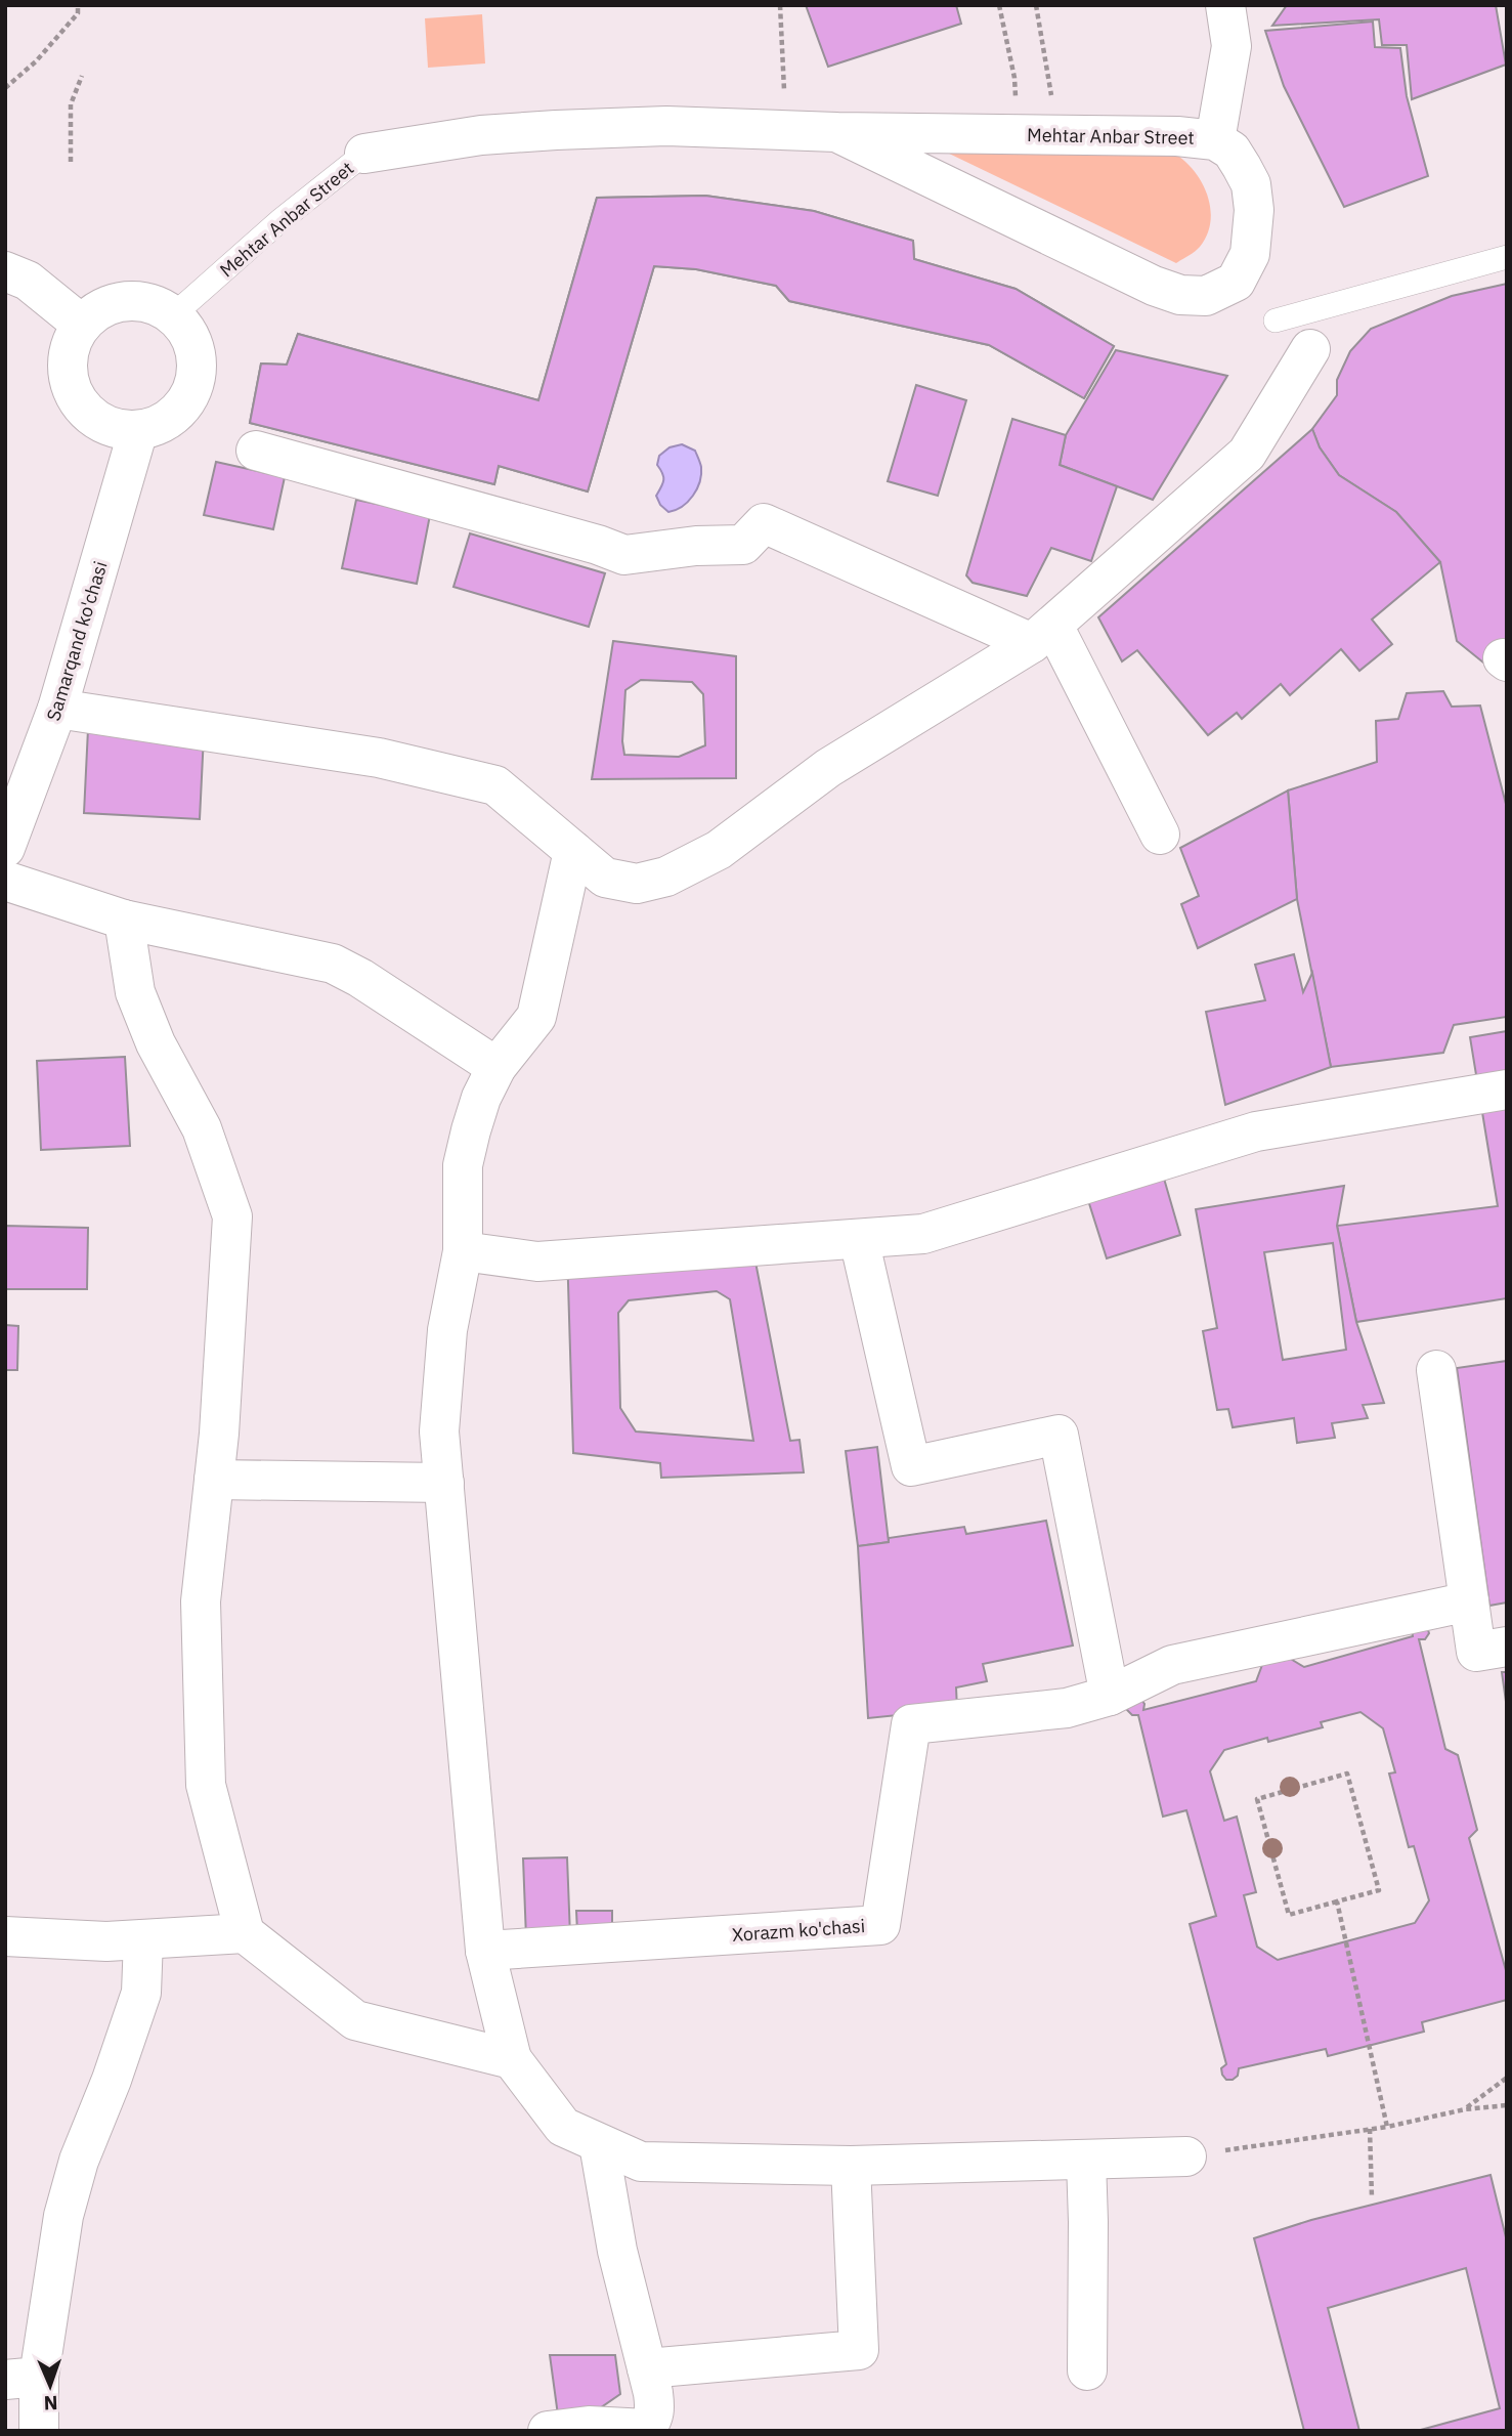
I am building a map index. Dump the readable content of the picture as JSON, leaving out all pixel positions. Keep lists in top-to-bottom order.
{
  "streets": {
    "street": ["Mehtar Anbar Street", "Samarqand ko'chasi", "Xorazm ko'chasi"]
  },
  "crossings": [
    ["Mehtar Anbar Street", "Samarqand ko'chasi"]
  ],
  "north": "bottom"
}
